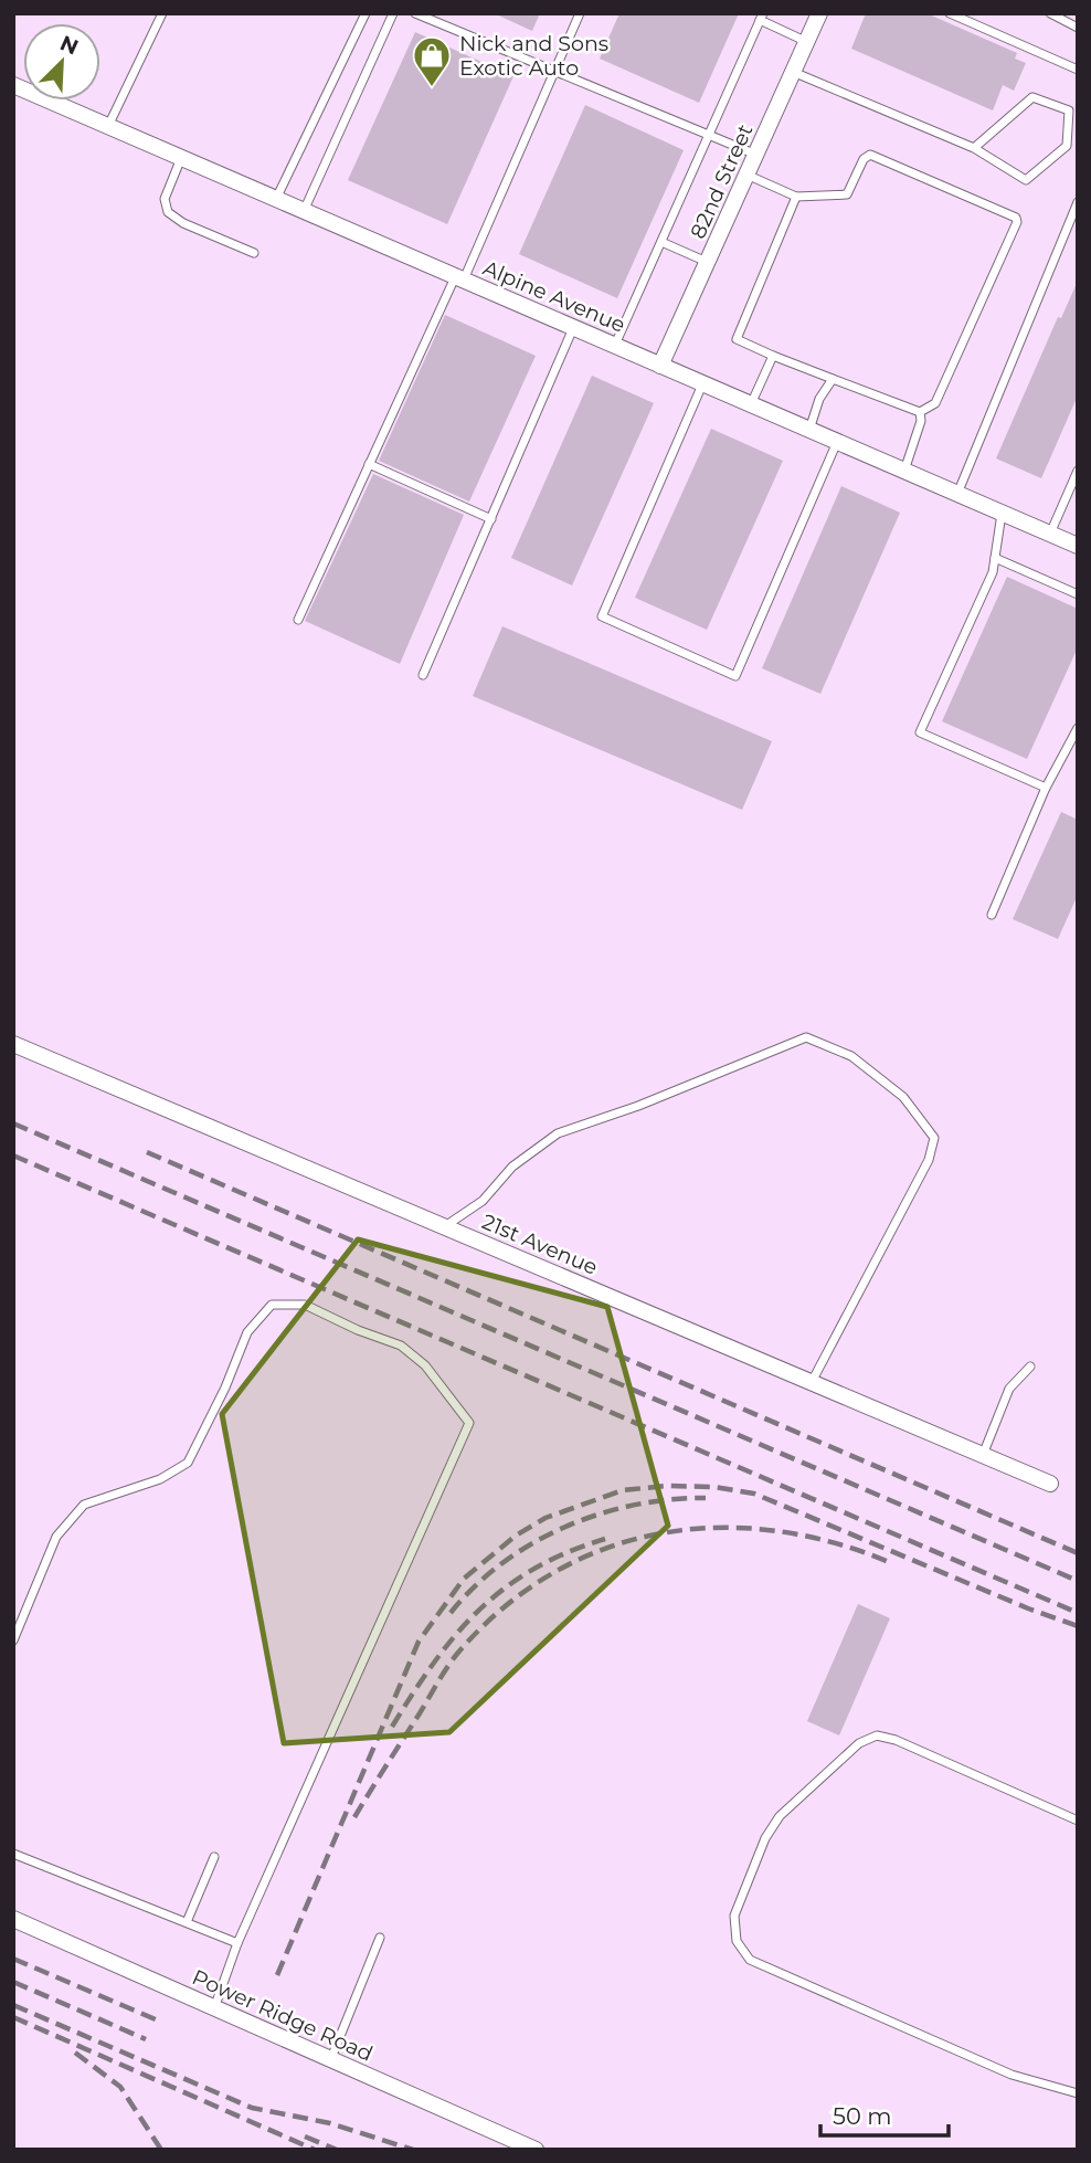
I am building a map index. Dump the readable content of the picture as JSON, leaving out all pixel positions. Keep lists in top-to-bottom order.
{
  "streets": {
    "street": [
      "82nd Street",
      "Alpine Avenue",
      "21st Avenue",
      "Power Ridge Road"
    ]
  },
  "crossings": [
    ["82nd Street", "Alpine Avenue"]
  ],
  "places": {
    "shop": ["Nick and Sons Exotic Auto"]
  },
  "scale_bar": "50 m",
  "north": "top right"
}
